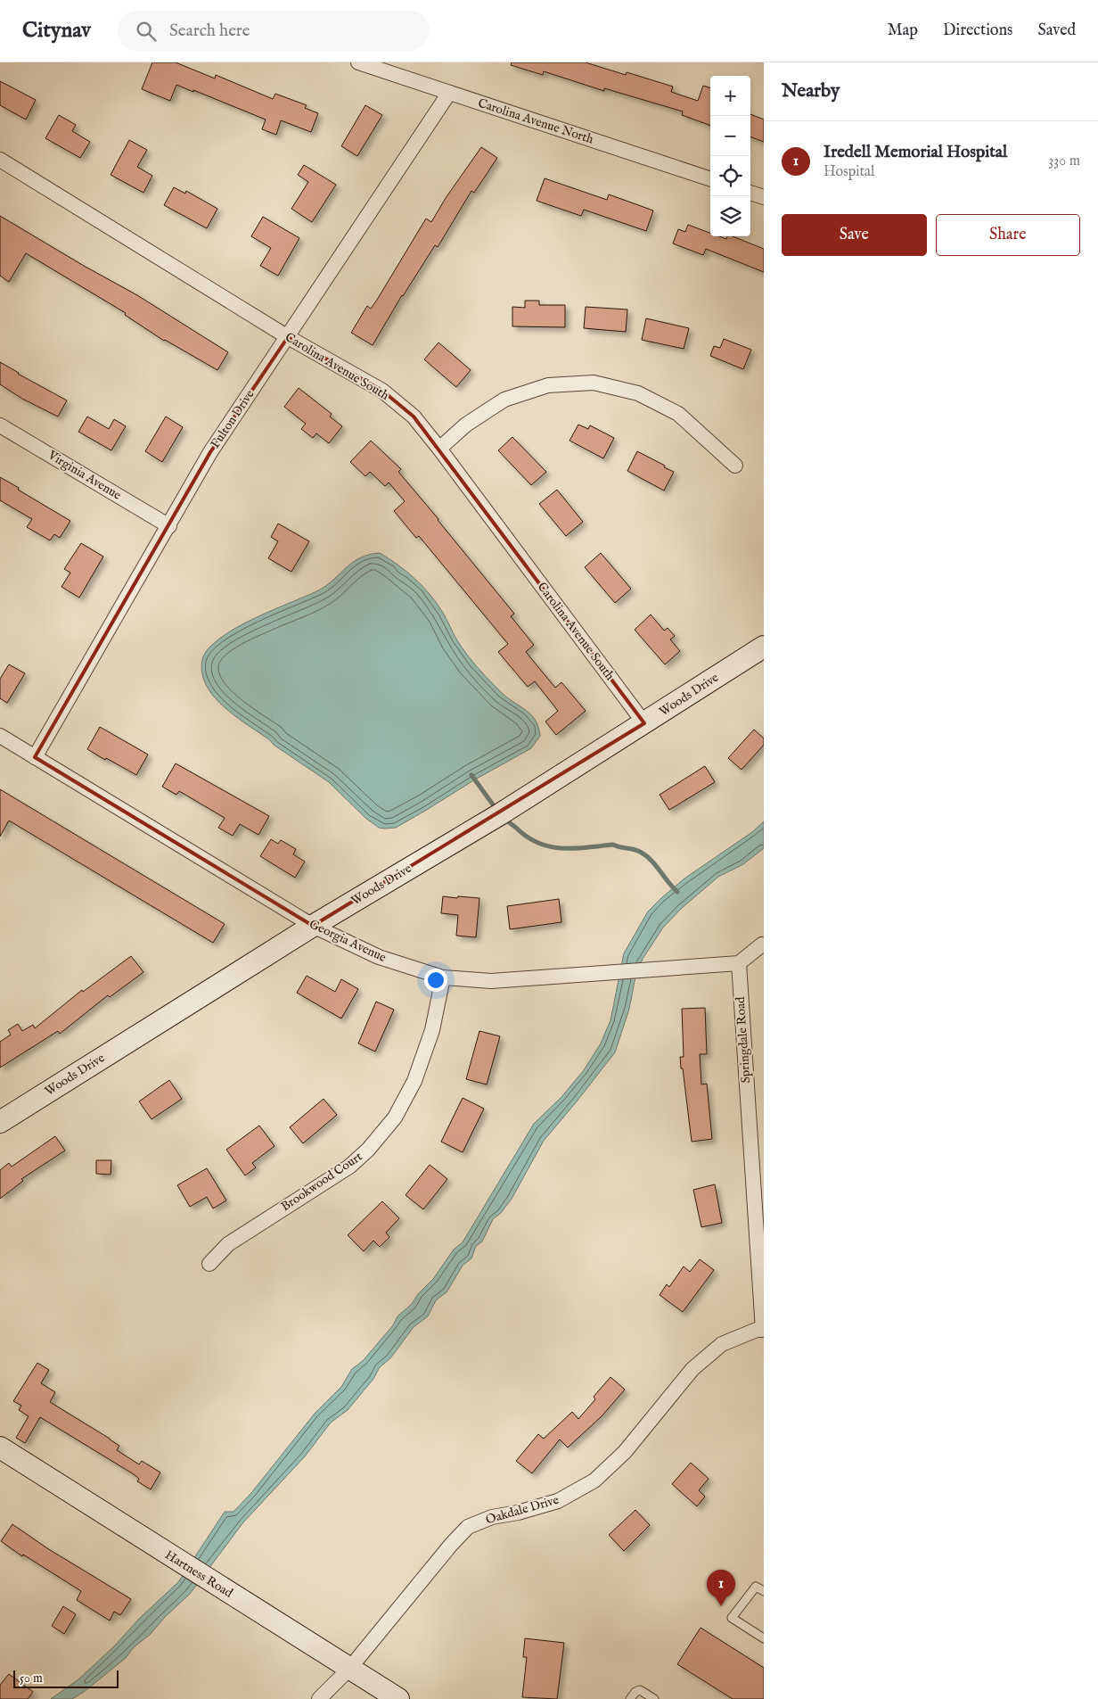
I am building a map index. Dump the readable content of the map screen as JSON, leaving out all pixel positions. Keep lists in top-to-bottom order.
{
  "streets": {
    "street": [
      "Carolina Avenue North",
      "Carolina Avenue South",
      "Fulton Drive",
      "Virginia Avenue",
      "Woods Drive",
      "Georgia Avenue",
      "Springdale Road",
      "Brookwood Court",
      "Oakdale Drive",
      "Hartness Road"
    ]
  },
  "crossings": [
    ["Carolina Avenue North", "Fulton Drive"],
    ["Carolina Avenue South", "Fulton Drive"],
    ["Carolina Avenue South", "Woods Drive"],
    ["Fulton Drive", "Virginia Avenue"],
    ["Fulton Drive", "Georgia Avenue"],
    ["Woods Drive", "Georgia Avenue"],
    ["Georgia Avenue", "Springdale Road"],
    ["Georgia Avenue", "Brookwood Court"],
    ["Springdale Road", "Oakdale Drive"],
    ["Oakdale Drive", "Hartness Road"]
  ],
  "scale_bar": "50 m",
  "page": {
    "header": "Citynav",
    "search": "Search here",
    "nav": ["Map", "Directions", "Saved"],
    "heading": "Nearby",
    "map_buttons": ["+", "−"],
    "list": [
      {
        "mark": "1",
        "name": "Iredell Memorial Hospital",
        "note": "Hospital",
        "value": "330 m"
      }
    ],
    "buttons": ["Save", "Share"],
    "pins": "1",
    "scale": "50 m"
  }
}
